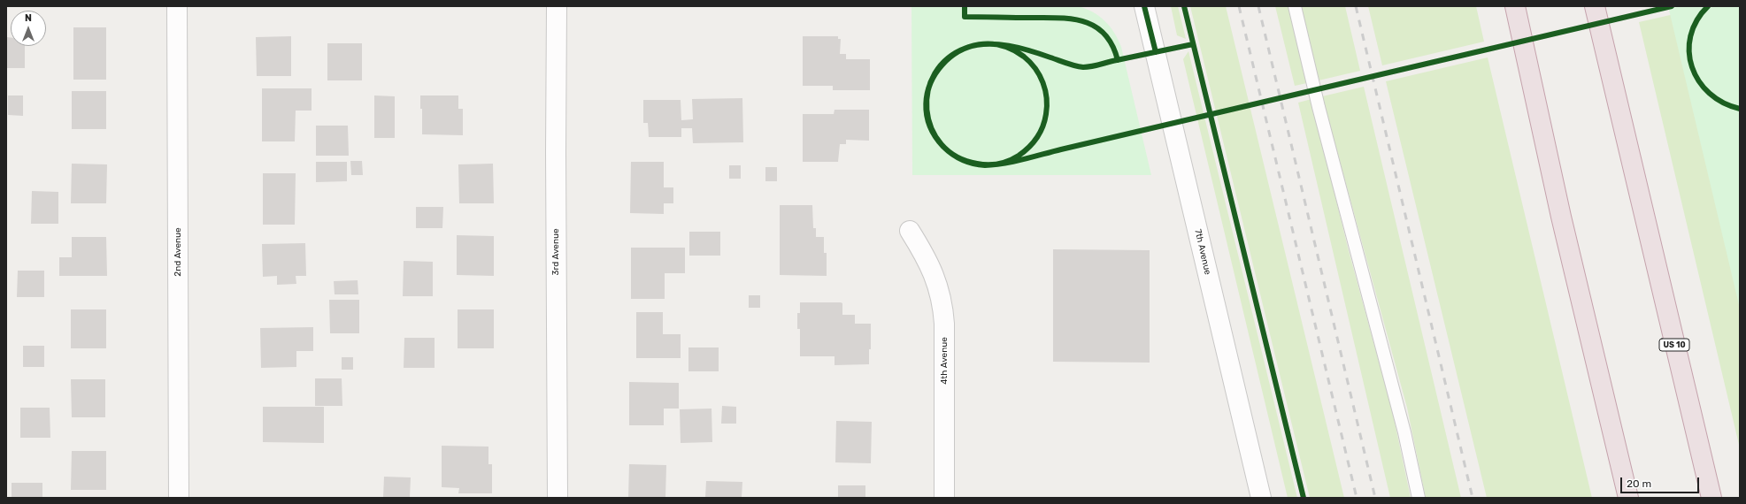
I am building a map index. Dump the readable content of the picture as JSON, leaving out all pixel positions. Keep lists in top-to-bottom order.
{
  "streets": {
    "highway": ["US 10"],
    "street": [
      "2nd Avenue",
      "3rd Avenue",
      "7th Avenue",
      "4th Avenue"
    ]
  },
  "scale_bar": "20 m",
  "north": "top"
}
